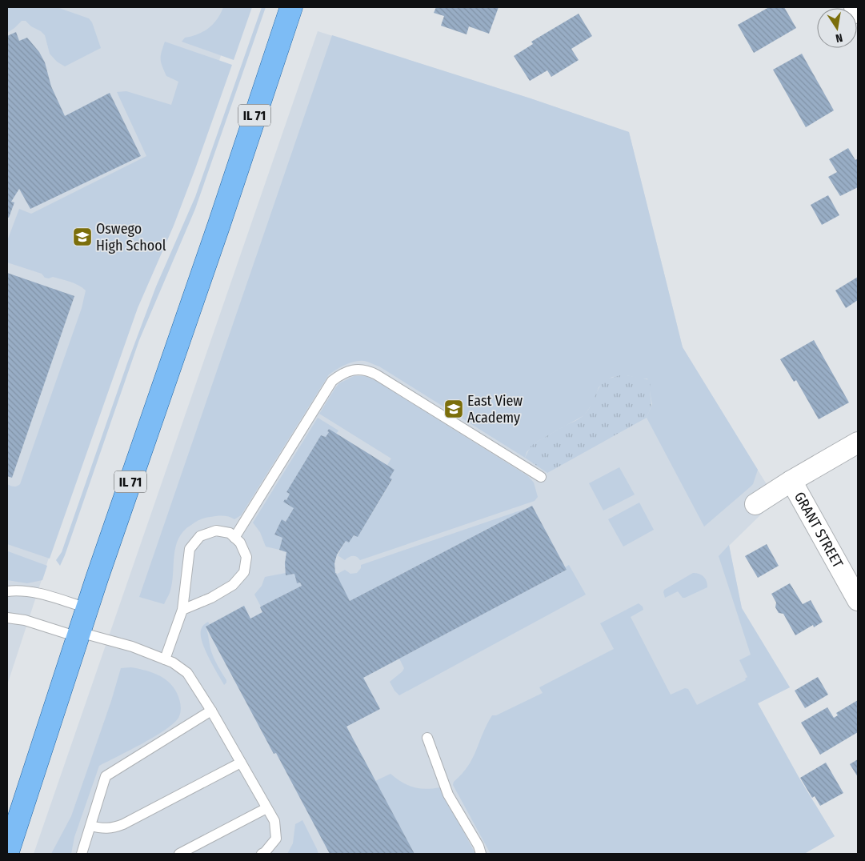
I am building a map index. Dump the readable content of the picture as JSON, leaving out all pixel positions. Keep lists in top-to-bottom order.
{
  "streets": {
    "main road": ["IL 71"],
    "street": ["GRANT STREET"]
  },
  "places": {
    "school or university": ["Oswego High School", "East View Academy"]
  },
  "north": "bottom"
}
